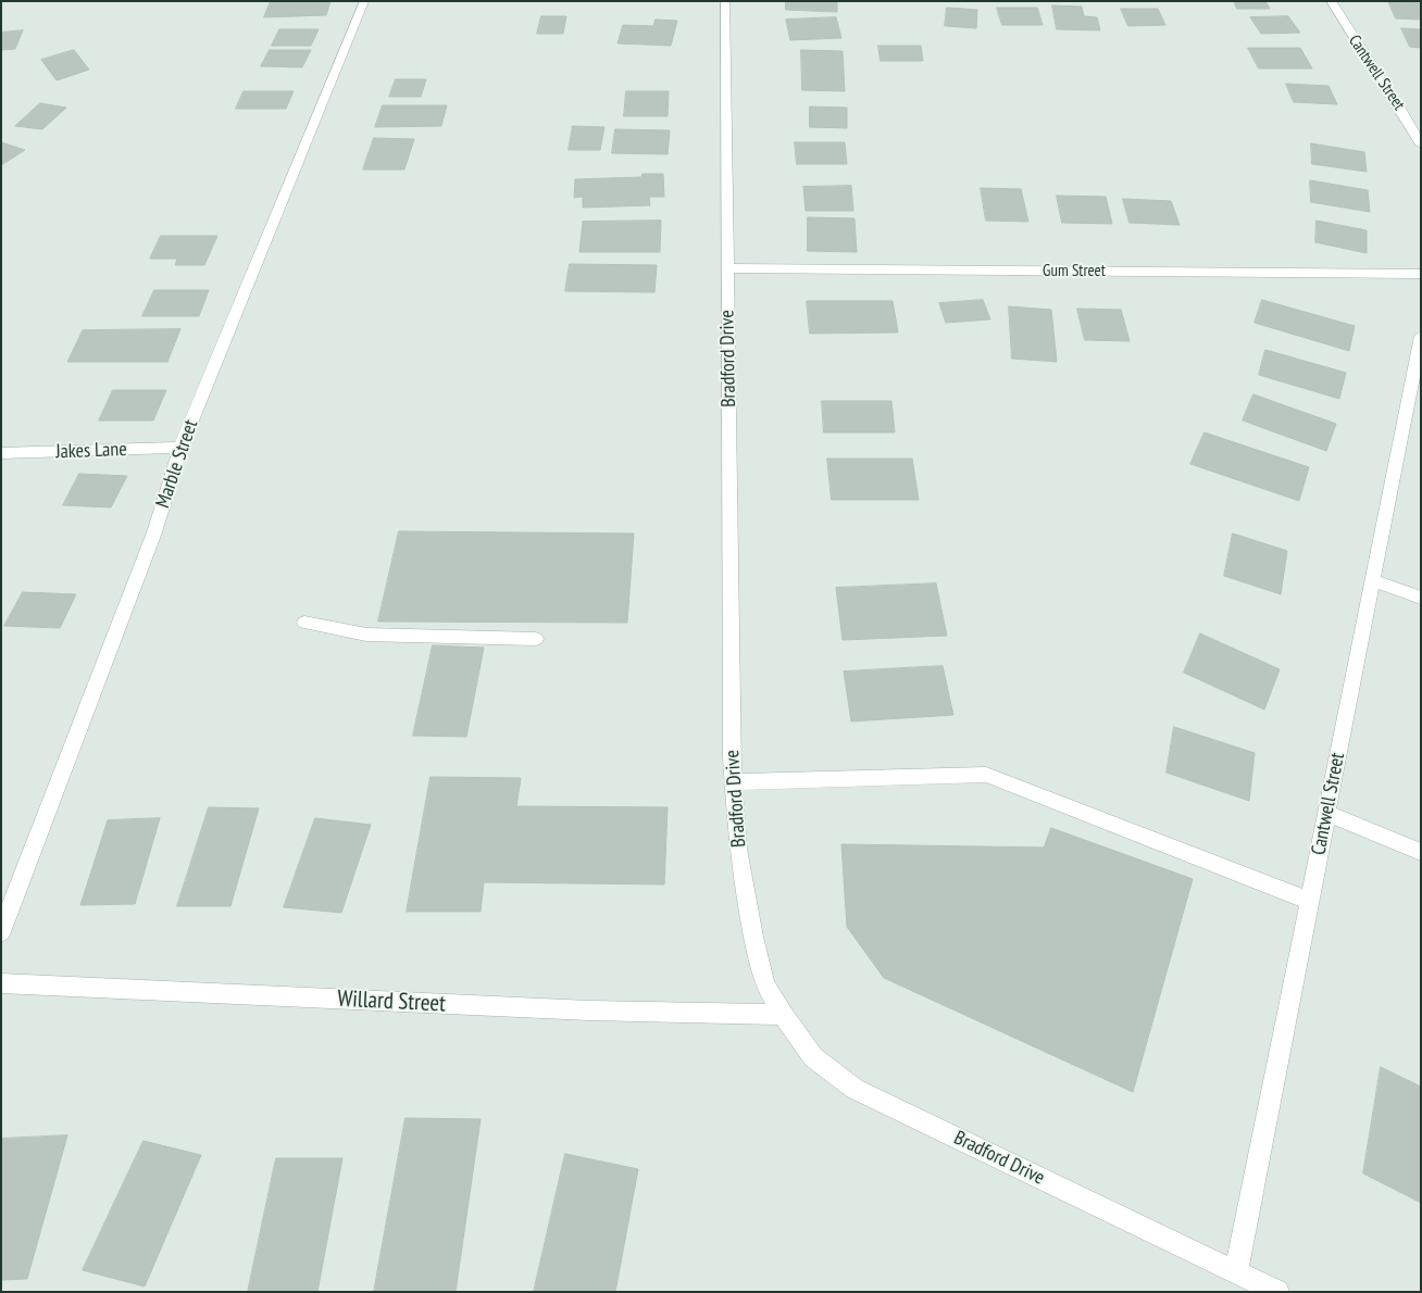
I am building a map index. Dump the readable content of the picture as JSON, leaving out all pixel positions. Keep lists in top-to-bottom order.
{
  "streets": {
    "street": [
      "Cantwell Street",
      "Gum Street",
      "Bradford Drive",
      "Jakes Lane",
      "Marble Street",
      "Willard Street"
    ]
  },
  "crossings": [
    ["Cantwell Street", "Bradford Drive"],
    ["Gum Street", "Bradford Drive"],
    ["Bradford Drive", "Willard Street"],
    ["Jakes Lane", "Marble Street"]
  ]
}
